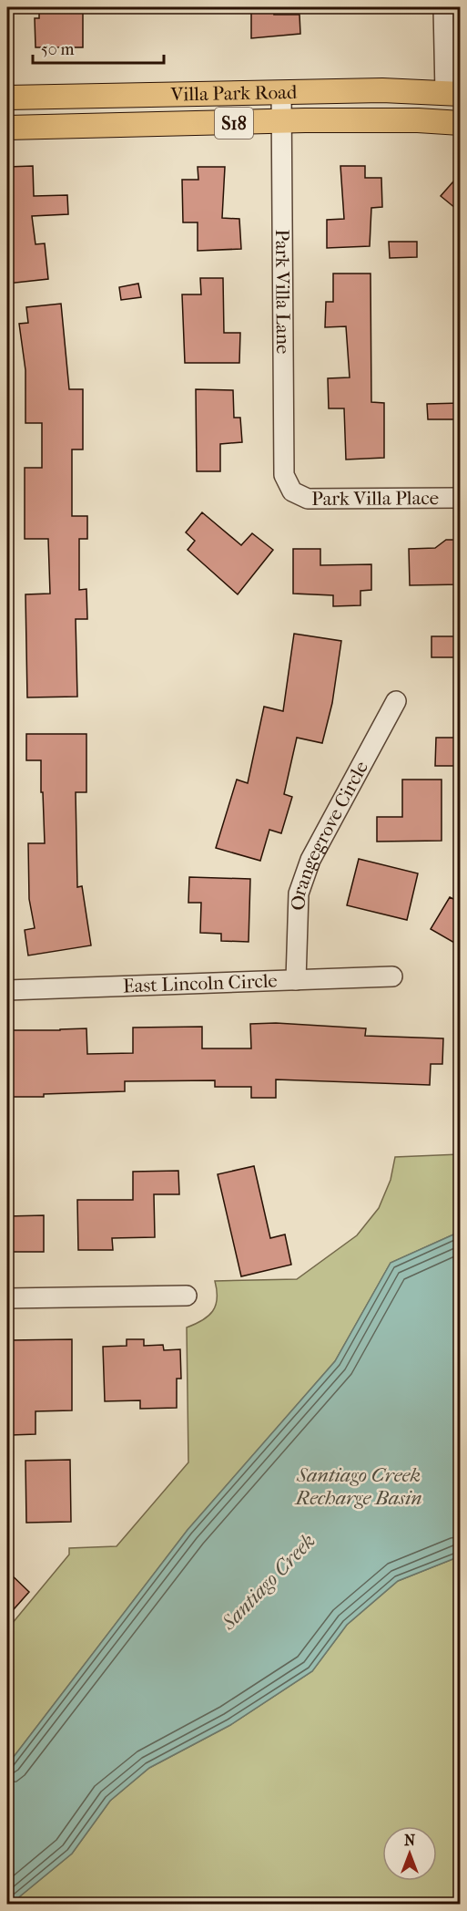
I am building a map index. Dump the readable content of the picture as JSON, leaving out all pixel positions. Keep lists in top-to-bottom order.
{
  "streets": {
    "main road": ["Villa Park Road", "S18"],
    "street": [
      "Park Villa Lane",
      "Park Villa Place",
      "Orangegrove Circle",
      "East Lincoln Circle"
    ]
  },
  "crossings": [
    ["Villa Park Road", "Park Villa Lane"],
    ["Park Villa Lane", "Park Villa Place"],
    ["Orangegrove Circle", "East Lincoln Circle"]
  ],
  "water": ["Santiago Creek Recharge Basin", "Santiago Creek"],
  "scale_bar": "50 m",
  "north": "top"
}
